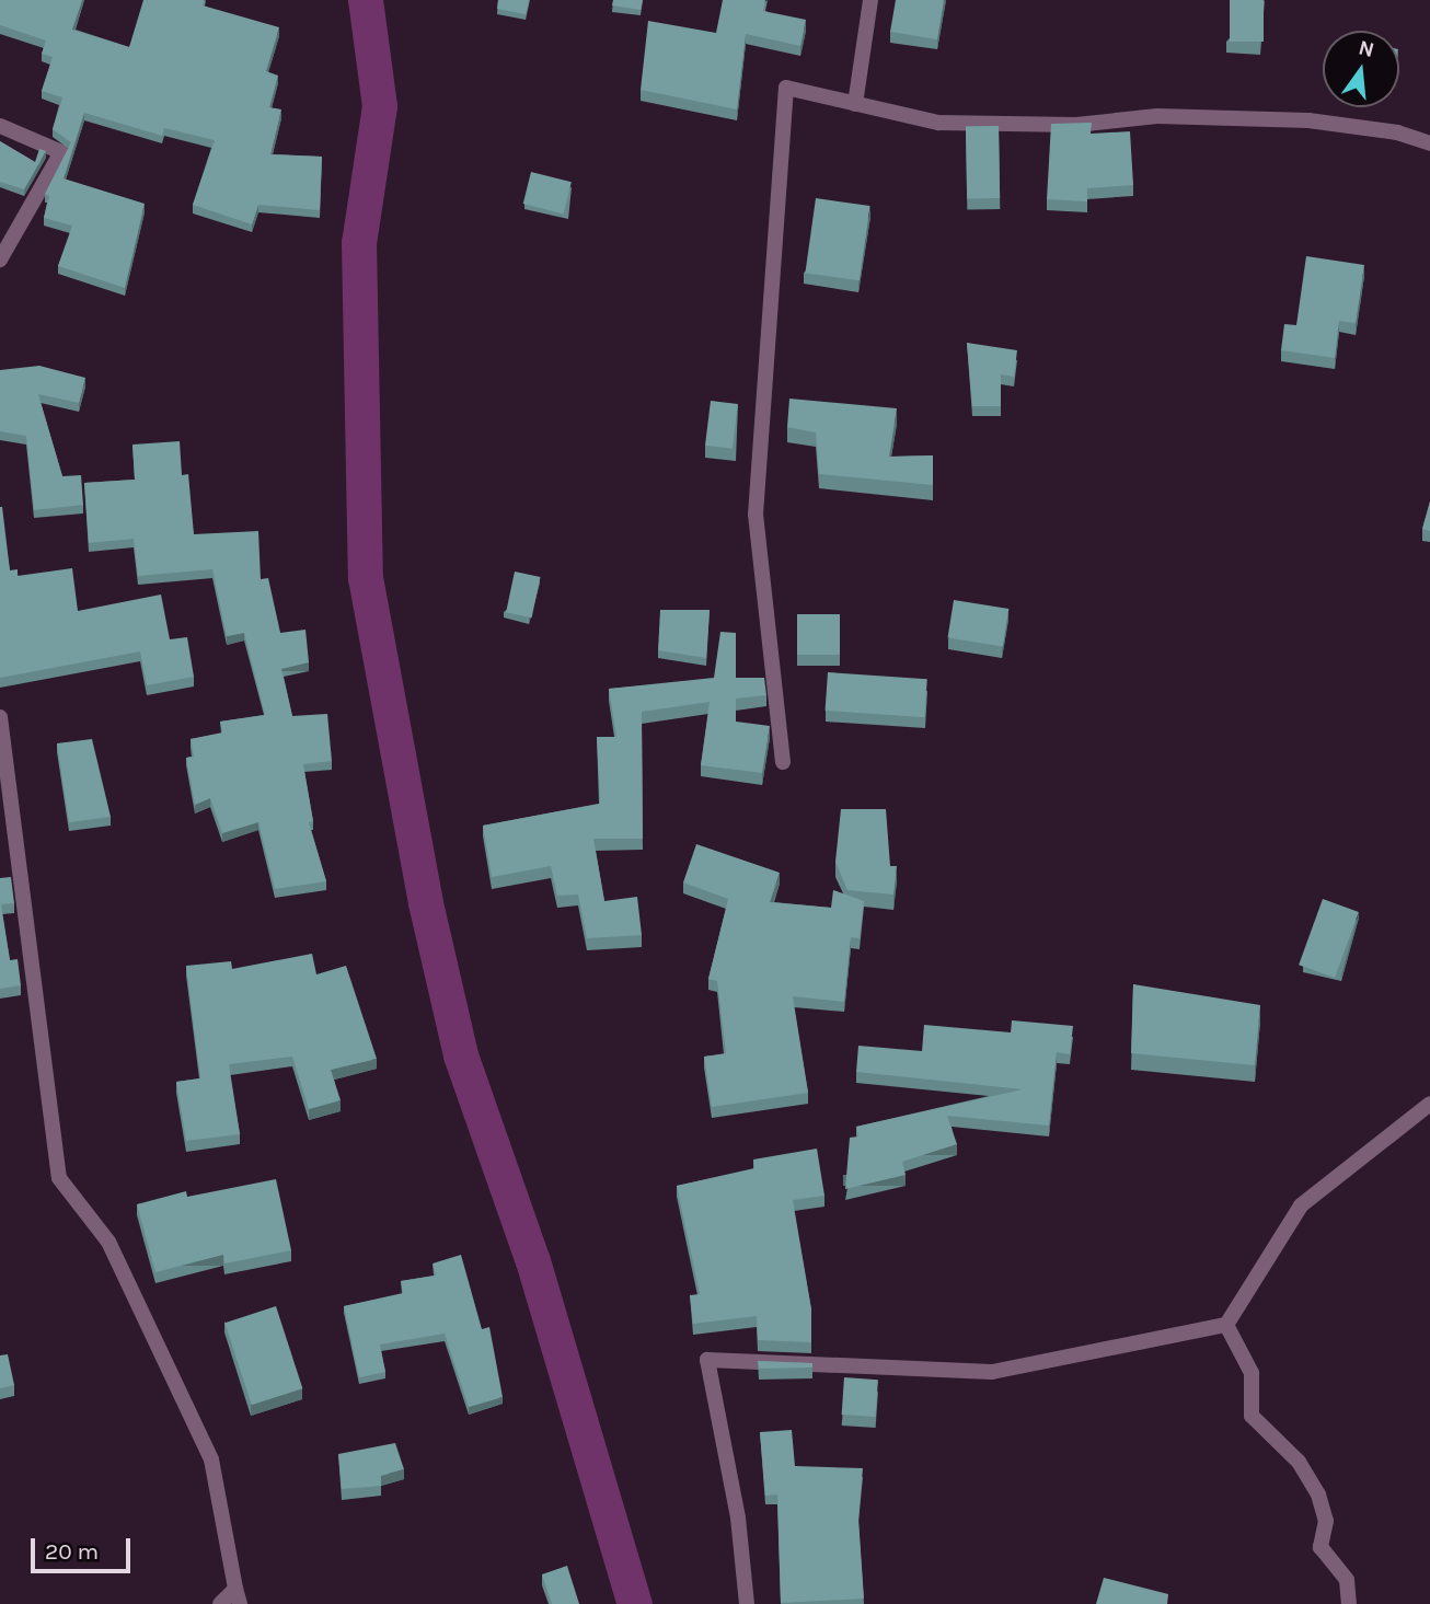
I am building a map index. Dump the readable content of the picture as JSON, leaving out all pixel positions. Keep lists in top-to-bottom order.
{
  "scale_bar": "20 m",
  "north": "top"
}
